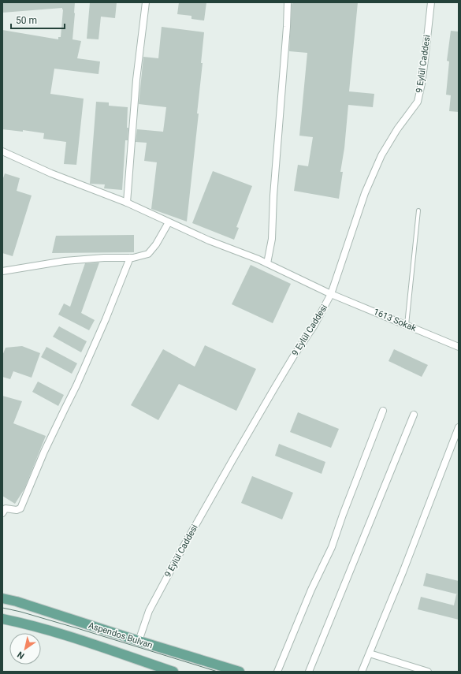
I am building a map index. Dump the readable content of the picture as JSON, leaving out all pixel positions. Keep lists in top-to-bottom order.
{
  "streets": {
    "main road": ["Aspendos Bulvarı"],
    "street": ["9 Eylül Caddesi", "1613 Sokak"]
  },
  "crossings": [
    ["9 Eylül Caddesi", "1613 Sokak"],
    ["9 Eylül Caddesi", "Aspendos Bulvarı"]
  ],
  "scale_bar": "50 m",
  "north": "bottom left"
}
